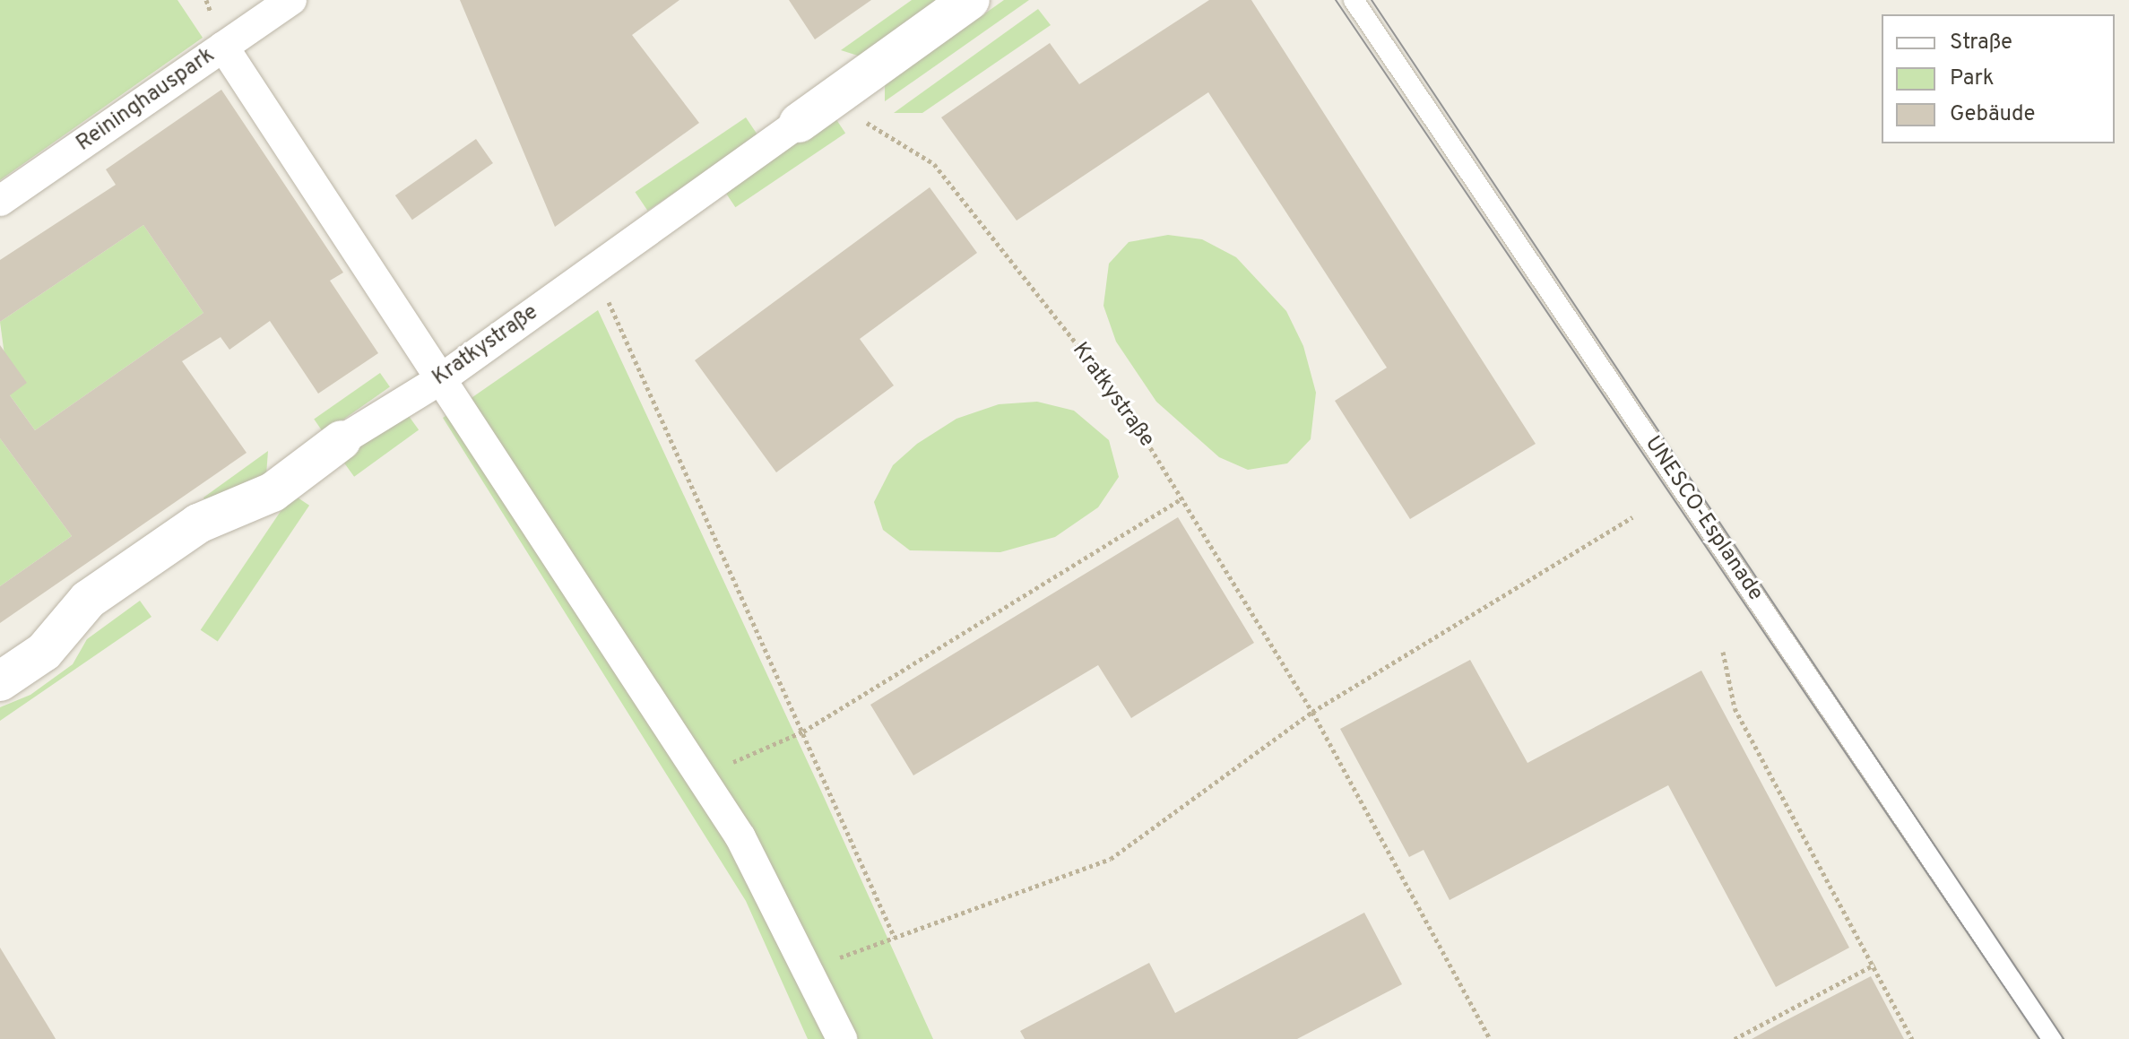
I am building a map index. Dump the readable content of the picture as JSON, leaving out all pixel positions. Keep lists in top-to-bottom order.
{
  "streets": {
    "street": ["Reininghauspark", "Kratkystraße"],
    "lane": ["UNESCO-Esplanade"]
  },
  "legend": ["Straße", "Park", "Gebäude"]
}
